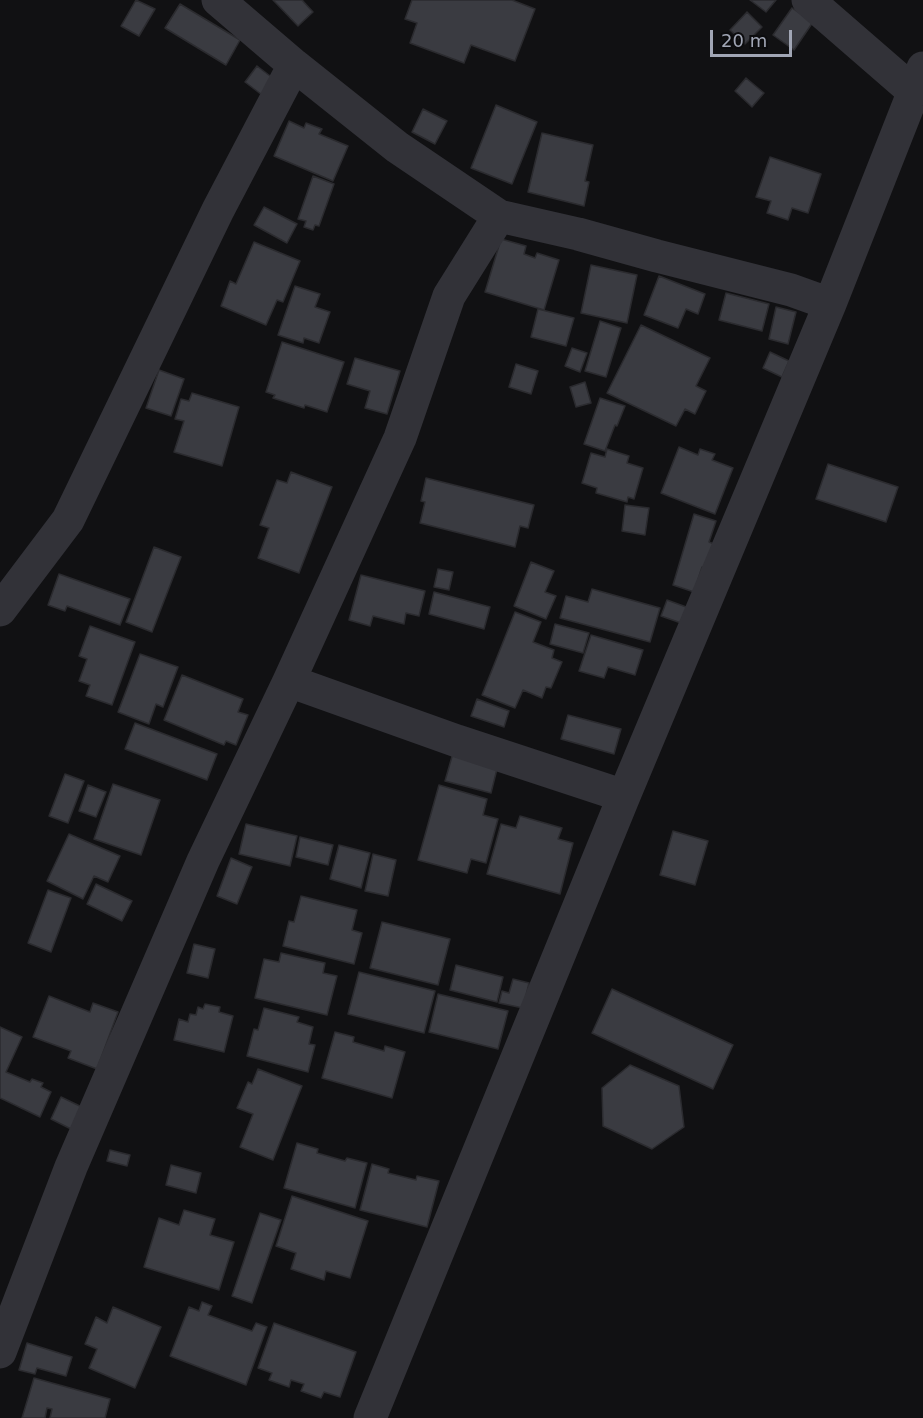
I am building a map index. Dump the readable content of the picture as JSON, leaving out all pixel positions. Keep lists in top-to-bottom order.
{
  "scale_bar": "20 m"
}
